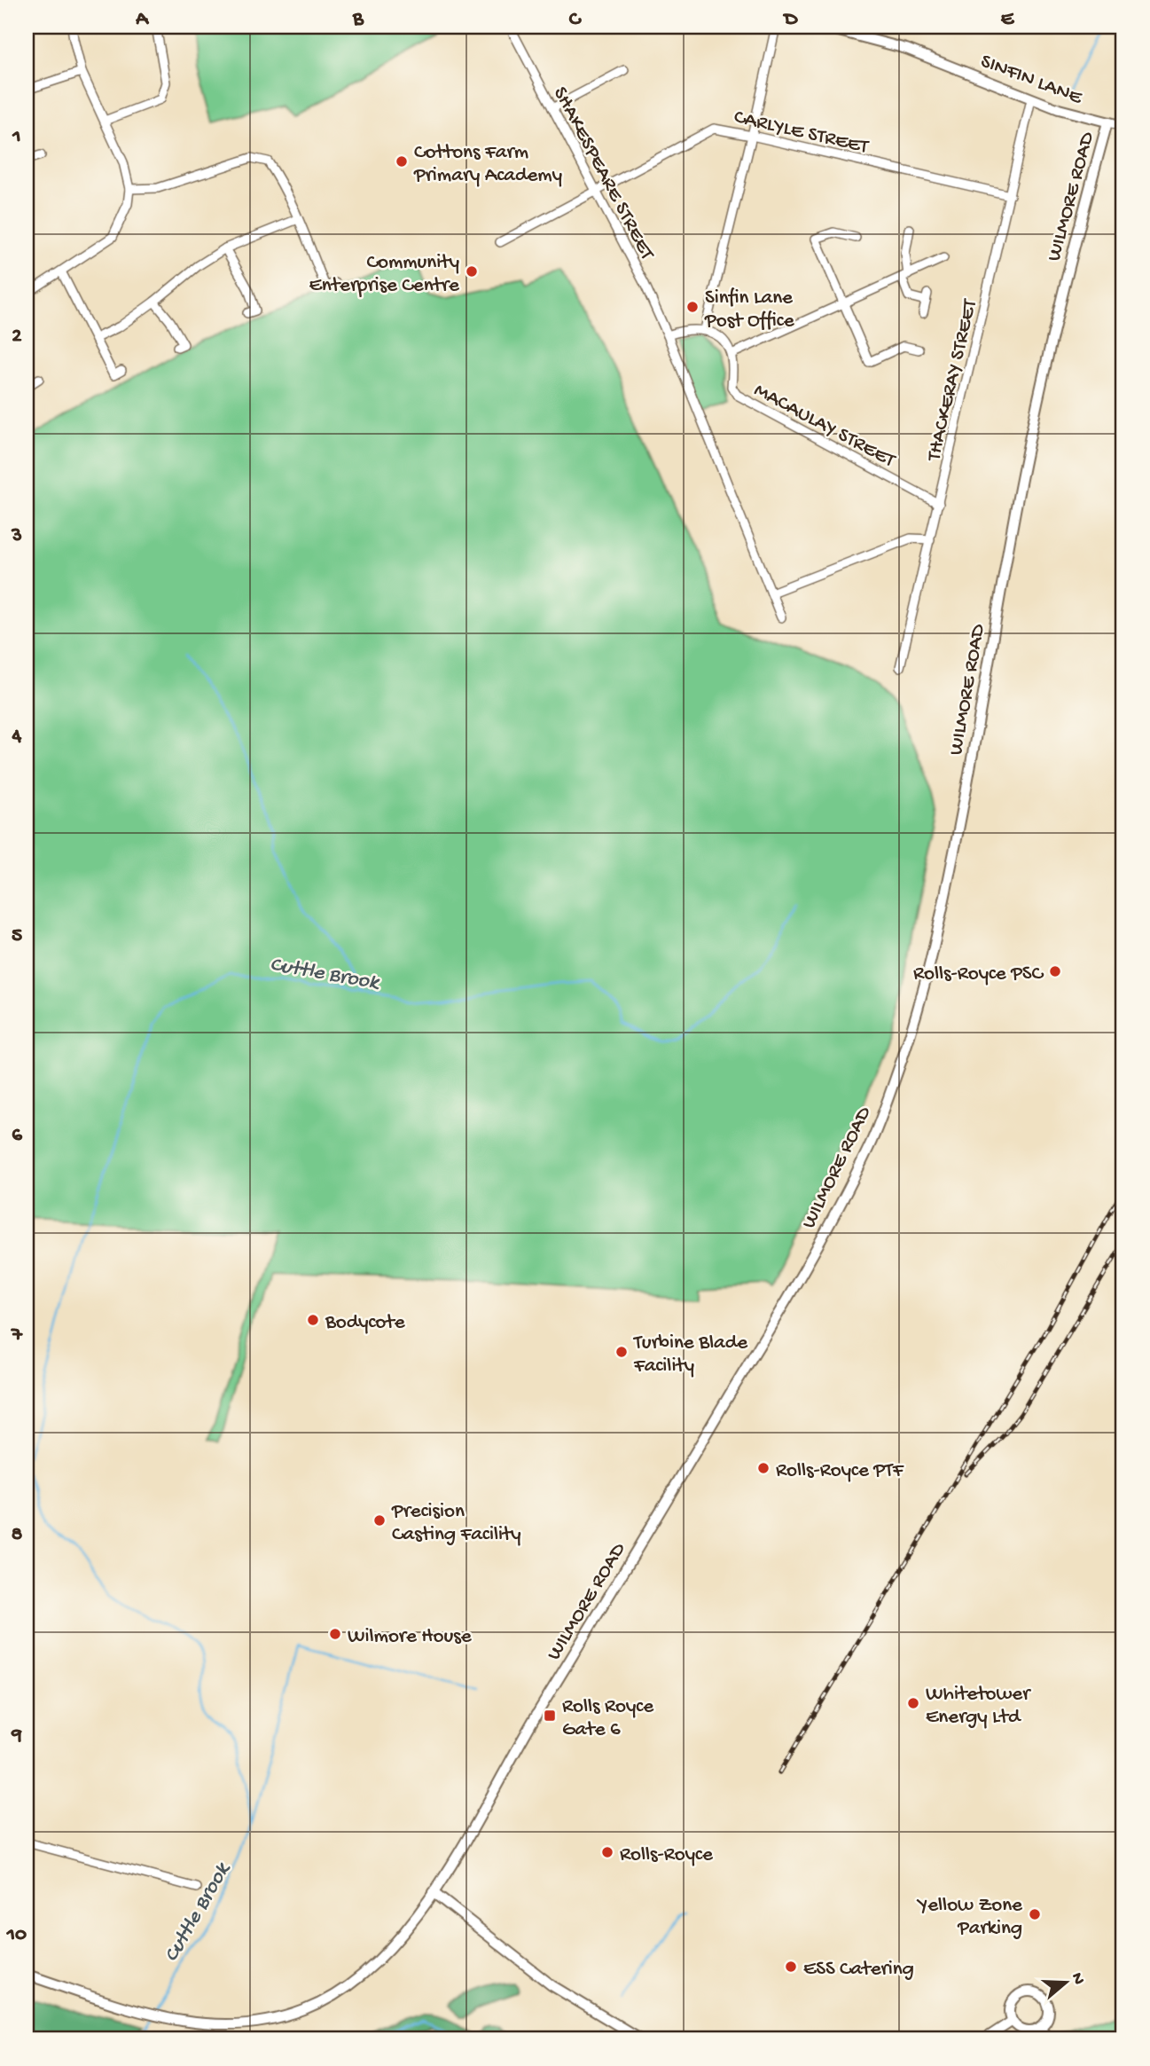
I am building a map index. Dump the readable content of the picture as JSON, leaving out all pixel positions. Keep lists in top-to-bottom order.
{
  "streets": {
    "street": [
      "SINFIN LANE",
      "CARLYLE STREET",
      "SHAKESPEARE STREET",
      "WILMORE ROAD",
      "THACKERAY STREET",
      "MACAULAY STREET"
    ]
  },
  "crossings": [
    ["SINFIN LANE", "WILMORE ROAD"],
    ["SINFIN LANE", "THACKERAY STREET"],
    ["CARLYLE STREET", "SHAKESPEARE STREET"],
    ["CARLYLE STREET", "THACKERAY STREET"],
    ["THACKERAY STREET", "MACAULAY STREET"]
  ],
  "water": ["Cuttle Brook"],
  "places": {
    "other": [
      "Cottons Farm Primary Academy",
      "Community Enterprise Centre",
      "Sinfin Lane Post Office",
      "Rolls-Royce PSC",
      "Bodycote",
      "Turbine Blade Facility",
      "Rolls-Royce PTF",
      "Precision Casting Facility",
      "Wilmore House",
      "Whitetower Energy Ltd",
      "Rolls-Royce",
      "Yellow Zone Parking",
      "ESS Catering"
    ],
    "transit": ["Rolls Royce Gate 6"]
  },
  "north": "right",
  "grid": {
    "columns": [
      "A",
      "B",
      "C",
      "D",
      "E"
    ],
    "rows": [
      "1",
      "2",
      "3",
      "4",
      "5",
      "6",
      "7",
      "8",
      "9",
      "10"
    ]
  }
}
